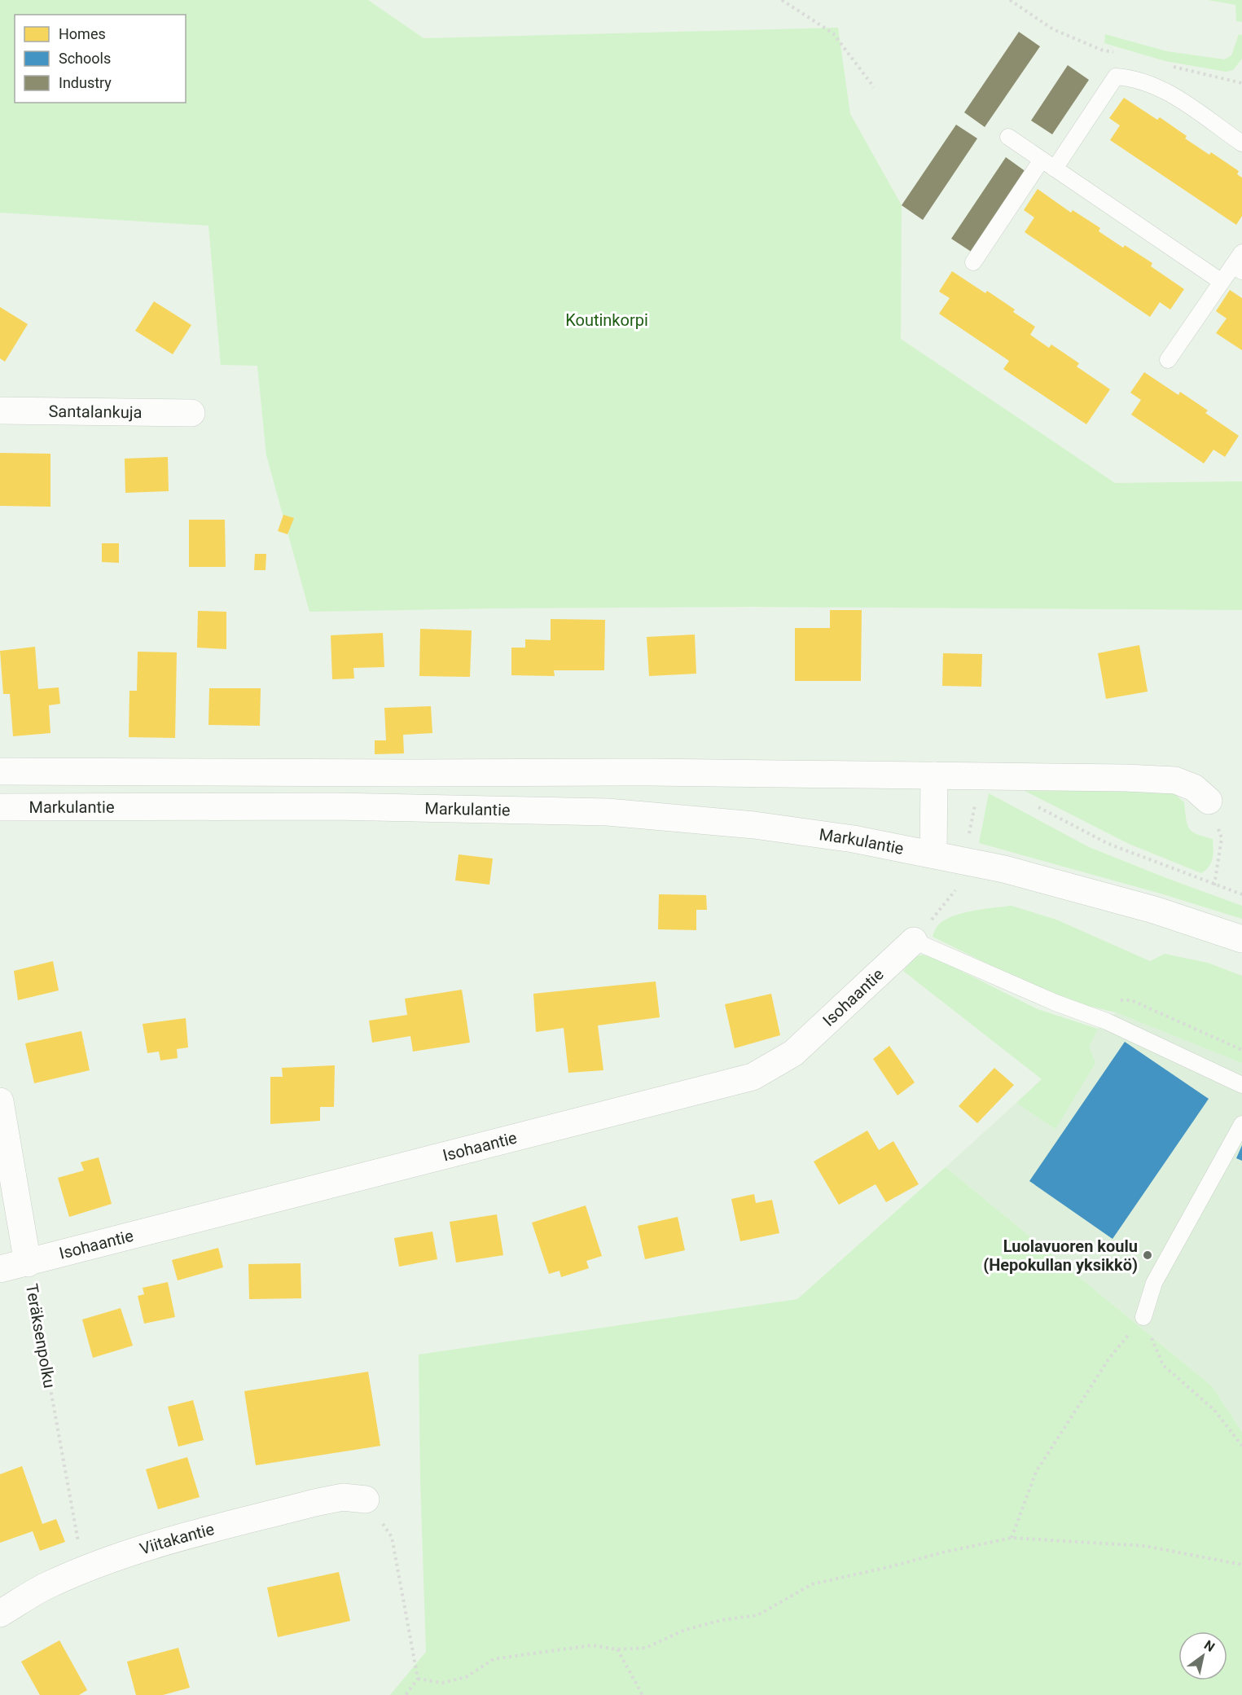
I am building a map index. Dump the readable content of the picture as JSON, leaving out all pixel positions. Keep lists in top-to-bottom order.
{
  "streets": {
    "street": [
      "Santalankuja",
      "Markulantie",
      "Isohaantie",
      "Teräksenpolku",
      "Viitakantie"
    ]
  },
  "crossings": [
    ["Isohaantie", "Teräksenpolku"],
    ["Teräksenpolku", "Viitakantie"]
  ],
  "parks": ["Koutinkorpi"],
  "places": ["Luolavuoren koulu (Hepokullan yksikkö)"],
  "legend": ["Homes", "Schools", "Industry"],
  "north": "top right"
}
